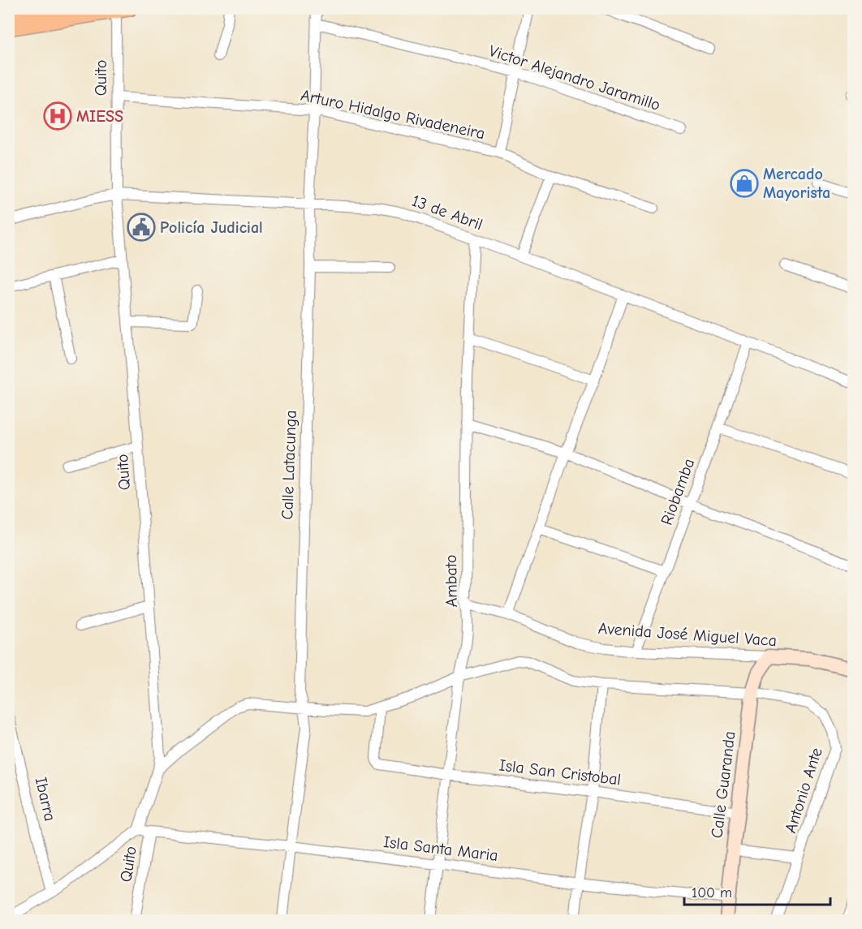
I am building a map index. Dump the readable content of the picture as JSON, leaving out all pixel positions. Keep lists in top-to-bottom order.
{
  "streets": {
    "street": [
      "Quito",
      "Victor Alejandro Jaramillo",
      "Arturo Hidalgo Rivadeneira",
      "13 de Abril",
      "Calle Latacunga",
      "Riobamba",
      "Ambato",
      "Avenida José Miguel Vaca",
      "Isla San Cristobal",
      "Calle Guaranda",
      "Antonio Ante",
      "Ibarra",
      "Isla Santa Maria"
    ]
  },
  "crossings": [
    ["Quito", "Arturo Hidalgo Rivadeneira"],
    ["Quito", "13 de Abril"],
    ["Quito", "Antonio Ante"],
    ["Quito", "Isla Santa Maria"],
    ["Victor Alejandro Jaramillo", "Calle Latacunga"],
    ["Arturo Hidalgo Rivadeneira", "Calle Latacunga"],
    ["13 de Abril", "Calle Latacunga"],
    ["13 de Abril", "Riobamba"],
    ["13 de Abril", "Ambato"],
    ["Calle Latacunga", "Antonio Ante"],
    ["Calle Latacunga", "Isla Santa Maria"],
    ["Riobamba", "Avenida José Miguel Vaca"],
    ["Ambato", "Avenida José Miguel Vaca"],
    ["Ambato", "Isla San Cristobal"],
    ["Ambato", "Antonio Ante"],
    ["Ambato", "Isla Santa Maria"],
    ["Avenida José Miguel Vaca", "Calle Guaranda"],
    ["Isla San Cristobal", "Calle Guaranda"],
    ["Isla San Cristobal", "Antonio Ante"],
    ["Calle Guaranda", "Antonio Ante"],
    ["Calle Guaranda", "Isla Santa Maria"]
  ],
  "places": {
    "hospital": ["MIESS"],
    "shop": ["Mercado Mayorista"],
    "public building": ["Policía Judicial"]
  },
  "scale_bar": "100 m"
}
